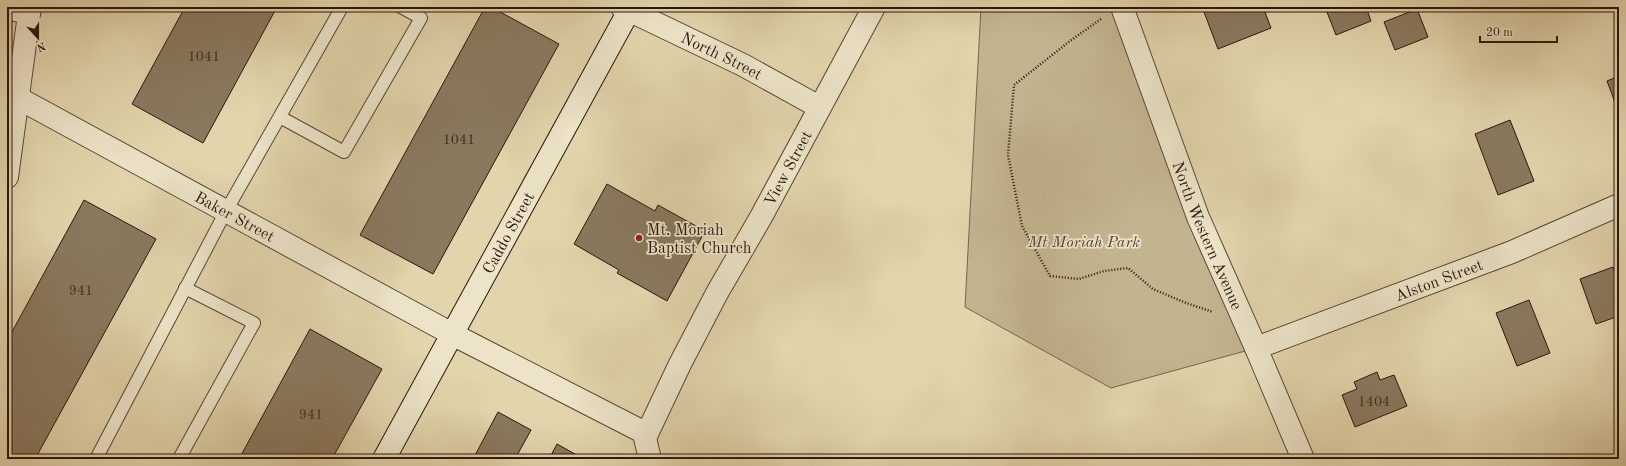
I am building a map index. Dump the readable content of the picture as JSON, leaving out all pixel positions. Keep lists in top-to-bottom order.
{
  "streets": {
    "street": [
      "North Street",
      "View Street",
      "Baker Street",
      "Caddo Street",
      "North Western Avenue",
      "Alston Street"
    ]
  },
  "crossings": [
    ["North Street", "View Street"],
    ["North Street", "Caddo Street"],
    ["View Street", "Baker Street"],
    ["Baker Street", "Caddo Street"],
    ["North Western Avenue", "Alston Street"]
  ],
  "parks": ["Mt Moriah Park"],
  "places": ["Mt. Moriah Baptist Church"],
  "house_numbers": [
    "1041",
    "1041",
    "941",
    "1404",
    "941"
  ],
  "scale_bar": "20 m",
  "north": "bottom"
}
